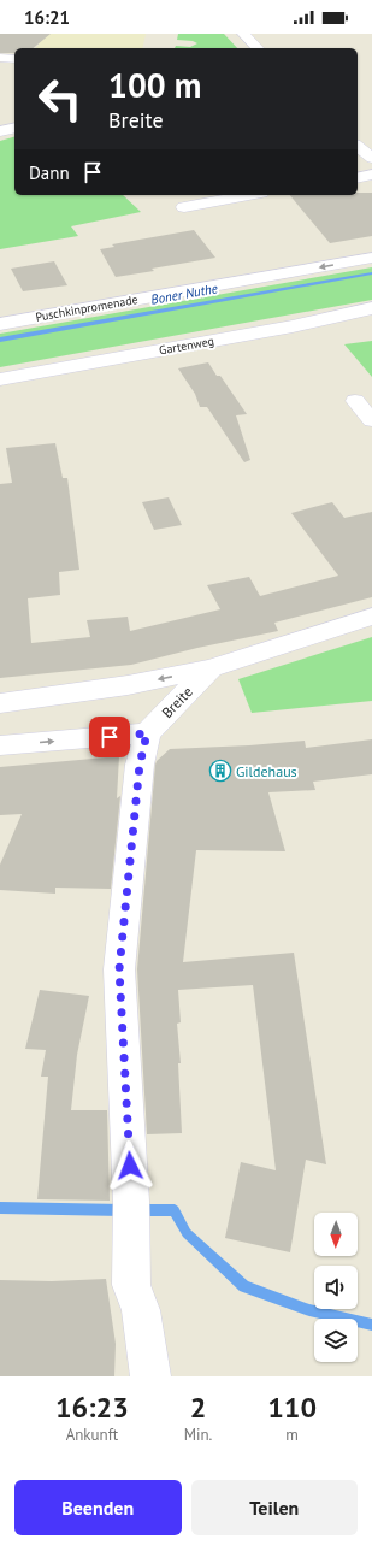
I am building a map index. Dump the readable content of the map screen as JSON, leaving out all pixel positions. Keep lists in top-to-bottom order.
{
  "streets": {
    "street": ["Puschkinpromenade", "Gartenweg", "Breite"]
  },
  "one_way": ["Puschkinpromenade"],
  "water": ["Boner Nuthe"],
  "places": {
    "building": ["Gildehaus"]
  },
  "north": "bottom",
  "page": {
    "status": "16:21",
    "turn": ["100 m", "Breite"],
    "then": "Dann",
    "eta": [
      "16:23",
      "Ankunft",
      "2",
      "Min.",
      "110",
      "m"
    ],
    "buttons": ["Beenden", "Teilen"]
  }
}
